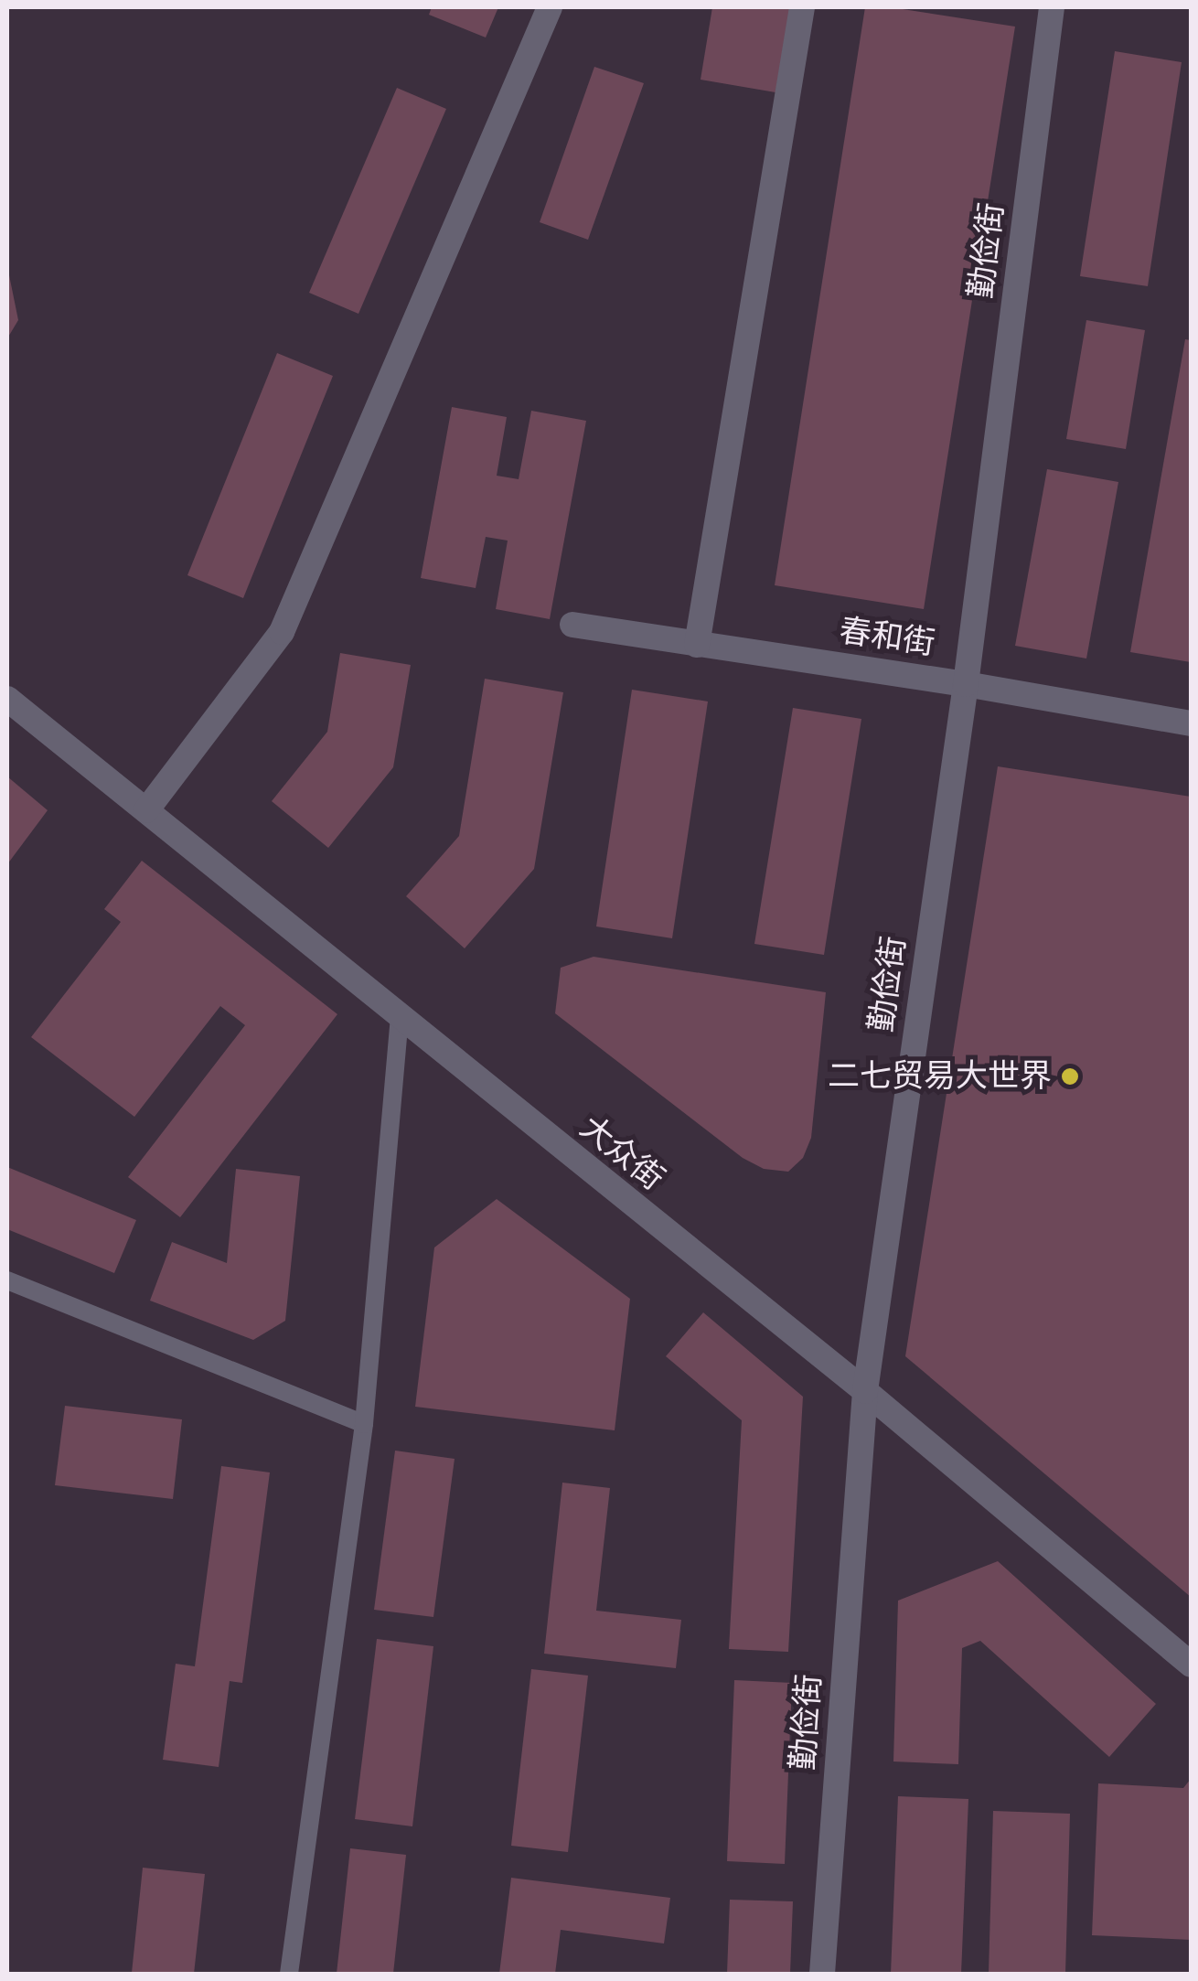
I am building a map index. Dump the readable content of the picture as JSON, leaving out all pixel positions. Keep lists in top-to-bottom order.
{
  "streets": {
    "street": ["勤俭街", "春和街", "大众街"]
  },
  "crossings": [
    ["勤俭街", "春和街"],
    ["勤俭街", "大众街"]
  ],
  "places": ["二七贸易大世界"]
}
